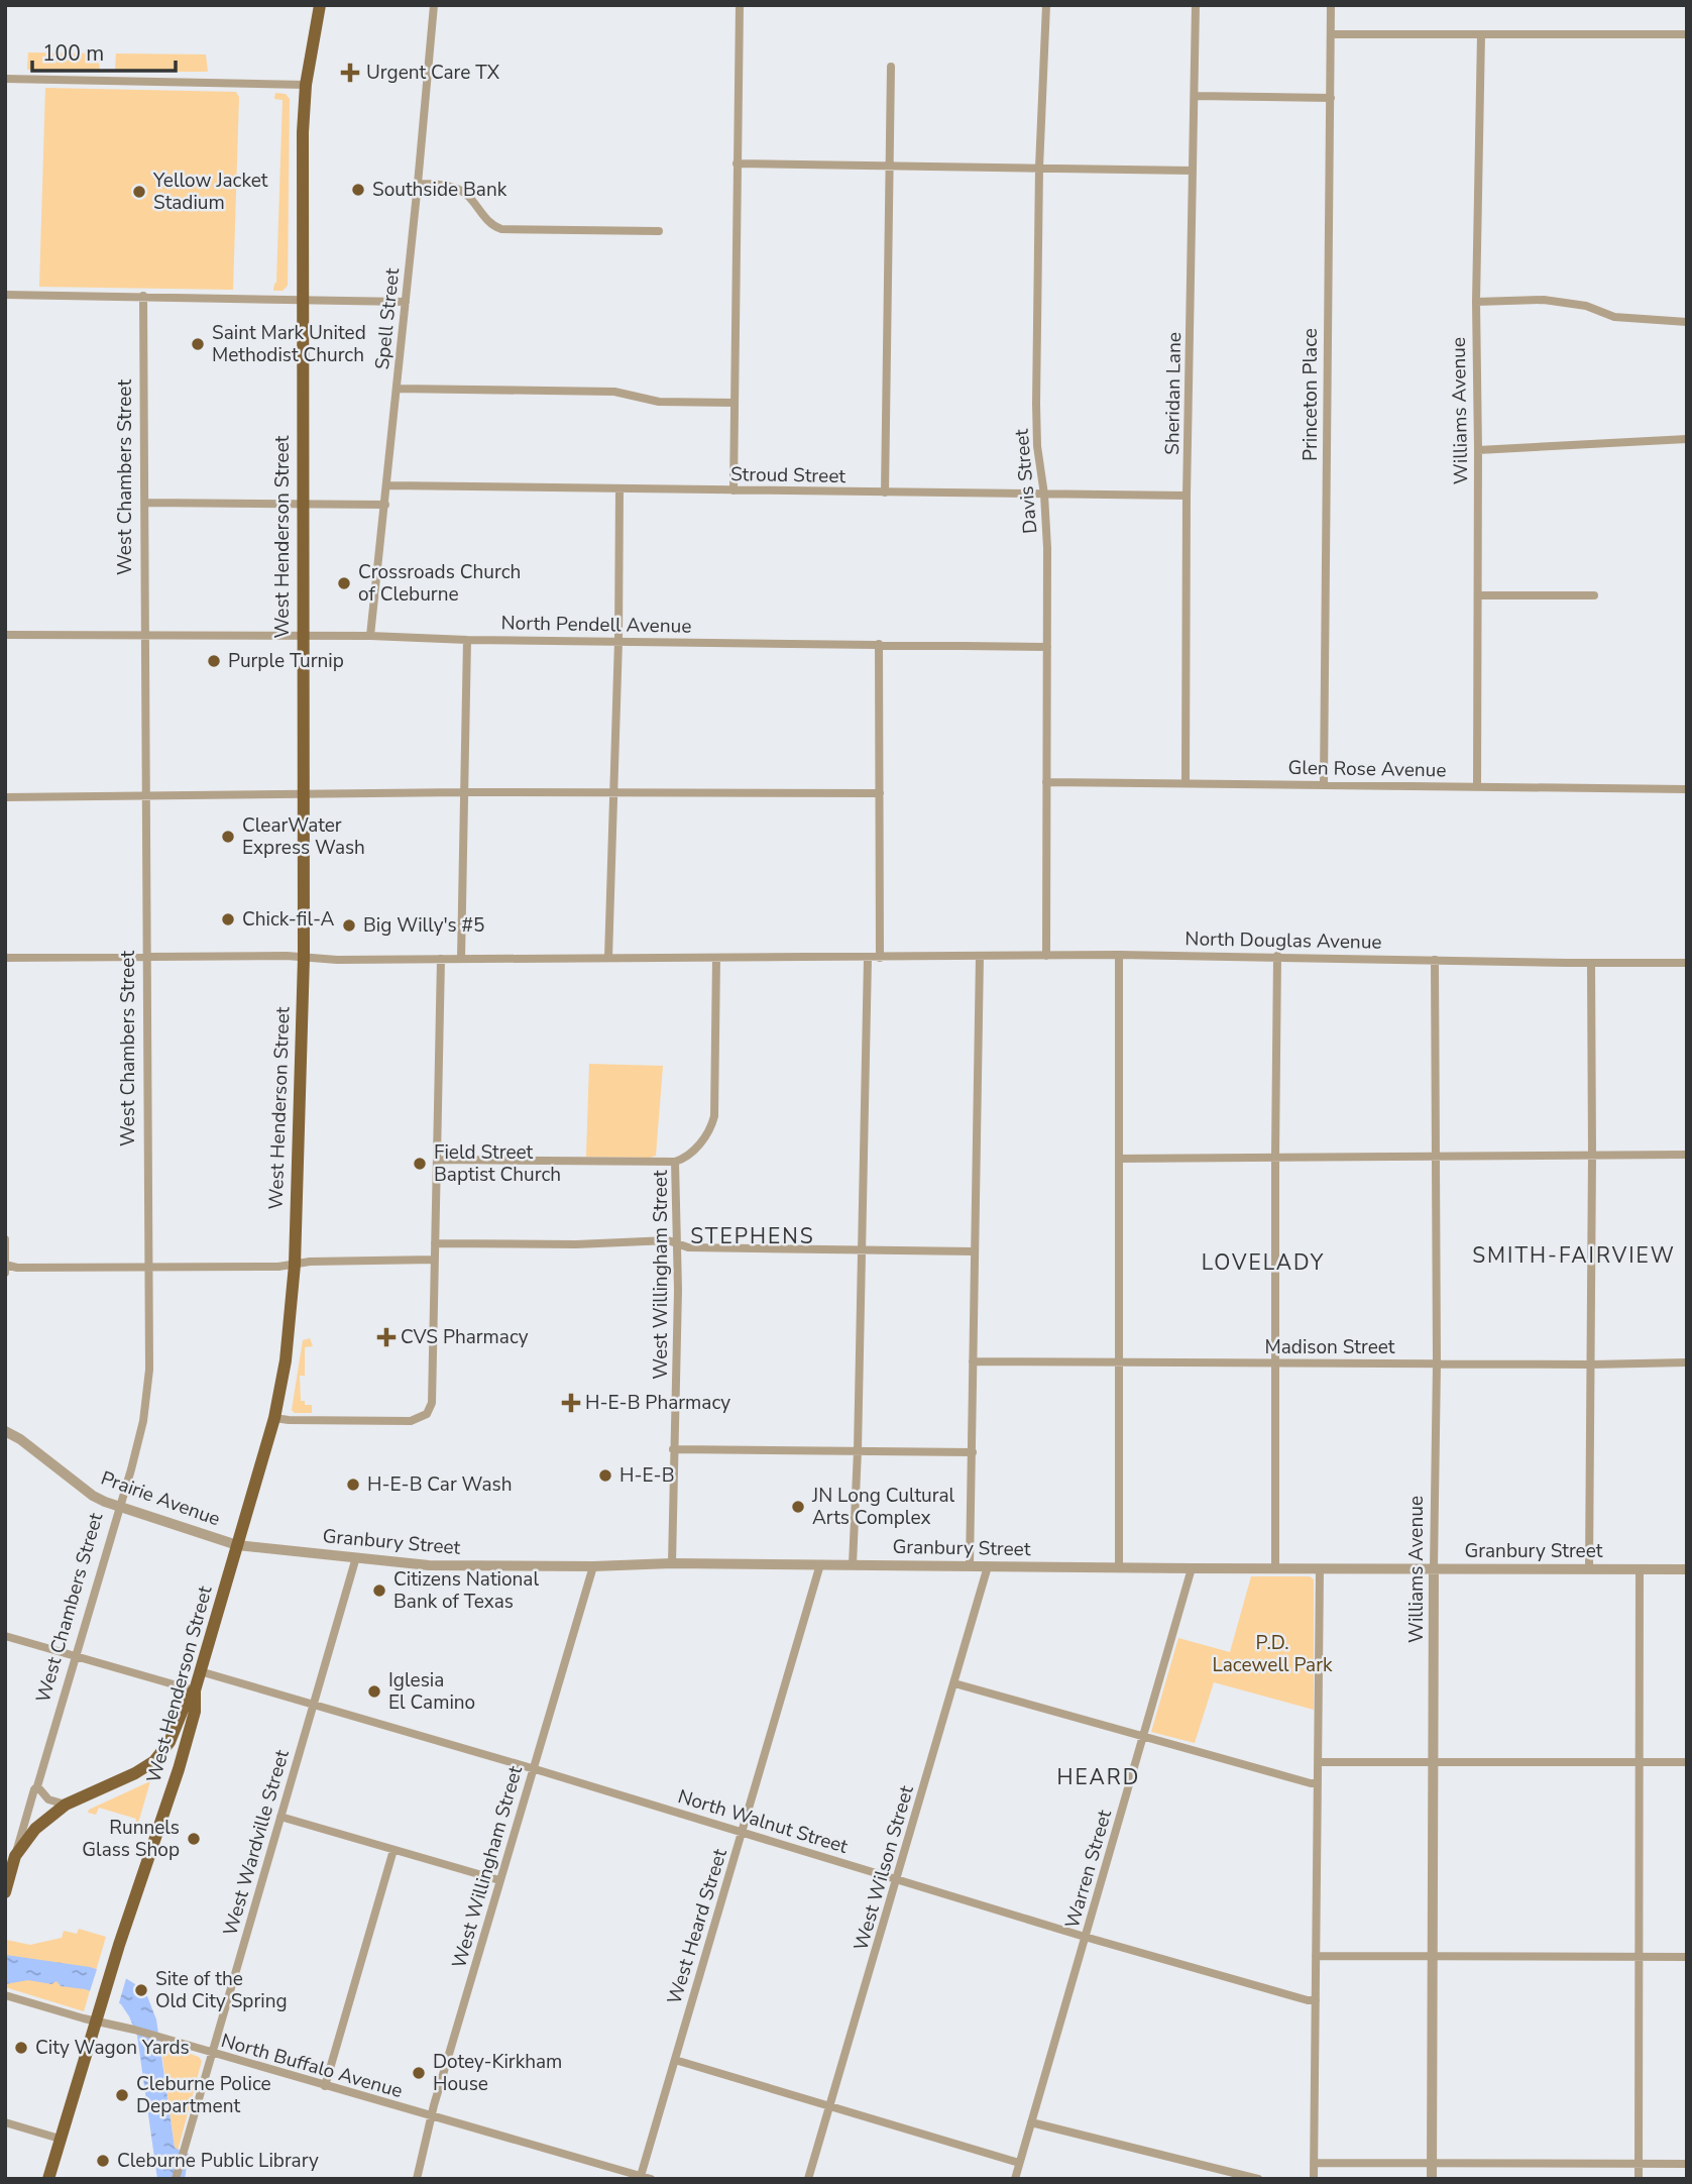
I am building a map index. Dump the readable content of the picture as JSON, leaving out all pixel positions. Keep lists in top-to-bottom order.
{
  "streets": {
    "main road": ["West Chambers Street", "West Henderson Street"],
    "street": [
      "Spell Street",
      "Sheridan Lane",
      "Princeton Place",
      "Williams Avenue",
      "Stroud Street",
      "Davis Street",
      "North Pendell Avenue",
      "Glen Rose Avenue",
      "North Douglas Avenue",
      "West Willingham Street",
      "Madison Street",
      "Prairie Avenue",
      "Granbury Street",
      "North Walnut Street",
      "West Wardville Street",
      "West Wilson Street",
      "Warren Street",
      "West Heard Street",
      "North Buffalo Avenue"
    ]
  },
  "crossings": [
    ["Spell Street", "Stroud Street"],
    ["Spell Street", "North Pendell Avenue"],
    ["Sheridan Lane", "Stroud Street"],
    ["Sheridan Lane", "Glen Rose Avenue"],
    ["Princeton Place", "Glen Rose Avenue"],
    ["Williams Avenue", "Glen Rose Avenue"],
    ["Williams Avenue", "North Douglas Avenue"],
    ["Williams Avenue", "Madison Street"],
    ["Williams Avenue", "Granbury Street"],
    ["Stroud Street", "Davis Street"],
    ["West Chambers Street", "West Henderson Street"],
    ["West Chambers Street", "North Pendell Avenue"],
    ["West Chambers Street", "Prairie Avenue"],
    ["Davis Street", "North Pendell Avenue"],
    ["Davis Street", "Glen Rose Avenue"],
    ["Davis Street", "North Douglas Avenue"],
    ["West Henderson Street", "North Pendell Avenue"],
    ["West Henderson Street", "Prairie Avenue"],
    ["West Henderson Street", "Granbury Street"],
    ["West Henderson Street", "North Walnut Street"],
    ["West Henderson Street", "North Buffalo Avenue"],
    ["West Willingham Street", "Granbury Street"],
    ["West Willingham Street", "North Walnut Street"],
    ["West Willingham Street", "North Buffalo Avenue"],
    ["Prairie Avenue", "Granbury Street"],
    ["Granbury Street", "West Wardville Street"],
    ["Granbury Street", "West Wilson Street"],
    ["Granbury Street", "Warren Street"],
    ["Granbury Street", "West Heard Street"],
    ["North Walnut Street", "West Wardville Street"],
    ["North Walnut Street", "West Wilson Street"],
    ["North Walnut Street", "Warren Street"],
    ["North Walnut Street", "West Heard Street"],
    ["West Wardville Street", "North Buffalo Avenue"],
    ["West Heard Street", "North Buffalo Avenue"]
  ],
  "districts": [
    "STEPHENS",
    "SMITH-FAIRVIEW",
    "LOVELADY",
    "HEARD"
  ],
  "parks": ["P.D. Lacewell Park"],
  "places": {
    "health": ["Urgent Care TX", "CVS Pharmacy", "H-E-B Pharmacy"],
    "other": [
      "Southside Bank",
      "Yellow Jacket Stadium",
      "Saint Mark United Methodist Church",
      "Crossroads Church of Cleburne",
      "Purple Turnip",
      "ClearWater Express Wash",
      "Chick-fil-A",
      "Big Willy's #5",
      "Field Street Baptist Church",
      "H-E-B",
      "H-E-B Car Wash",
      "JN Long Cultural Arts Complex",
      "Citizens National Bank of Texas",
      "Iglesia El Camino",
      "Runnels Glass Shop",
      "Site of the Old City Spring",
      "City Wagon Yards",
      "Dotey-Kirkham House",
      "Cleburne Police Department",
      "Cleburne Public Library"
    ]
  },
  "scale_bar": "100 m"
}
